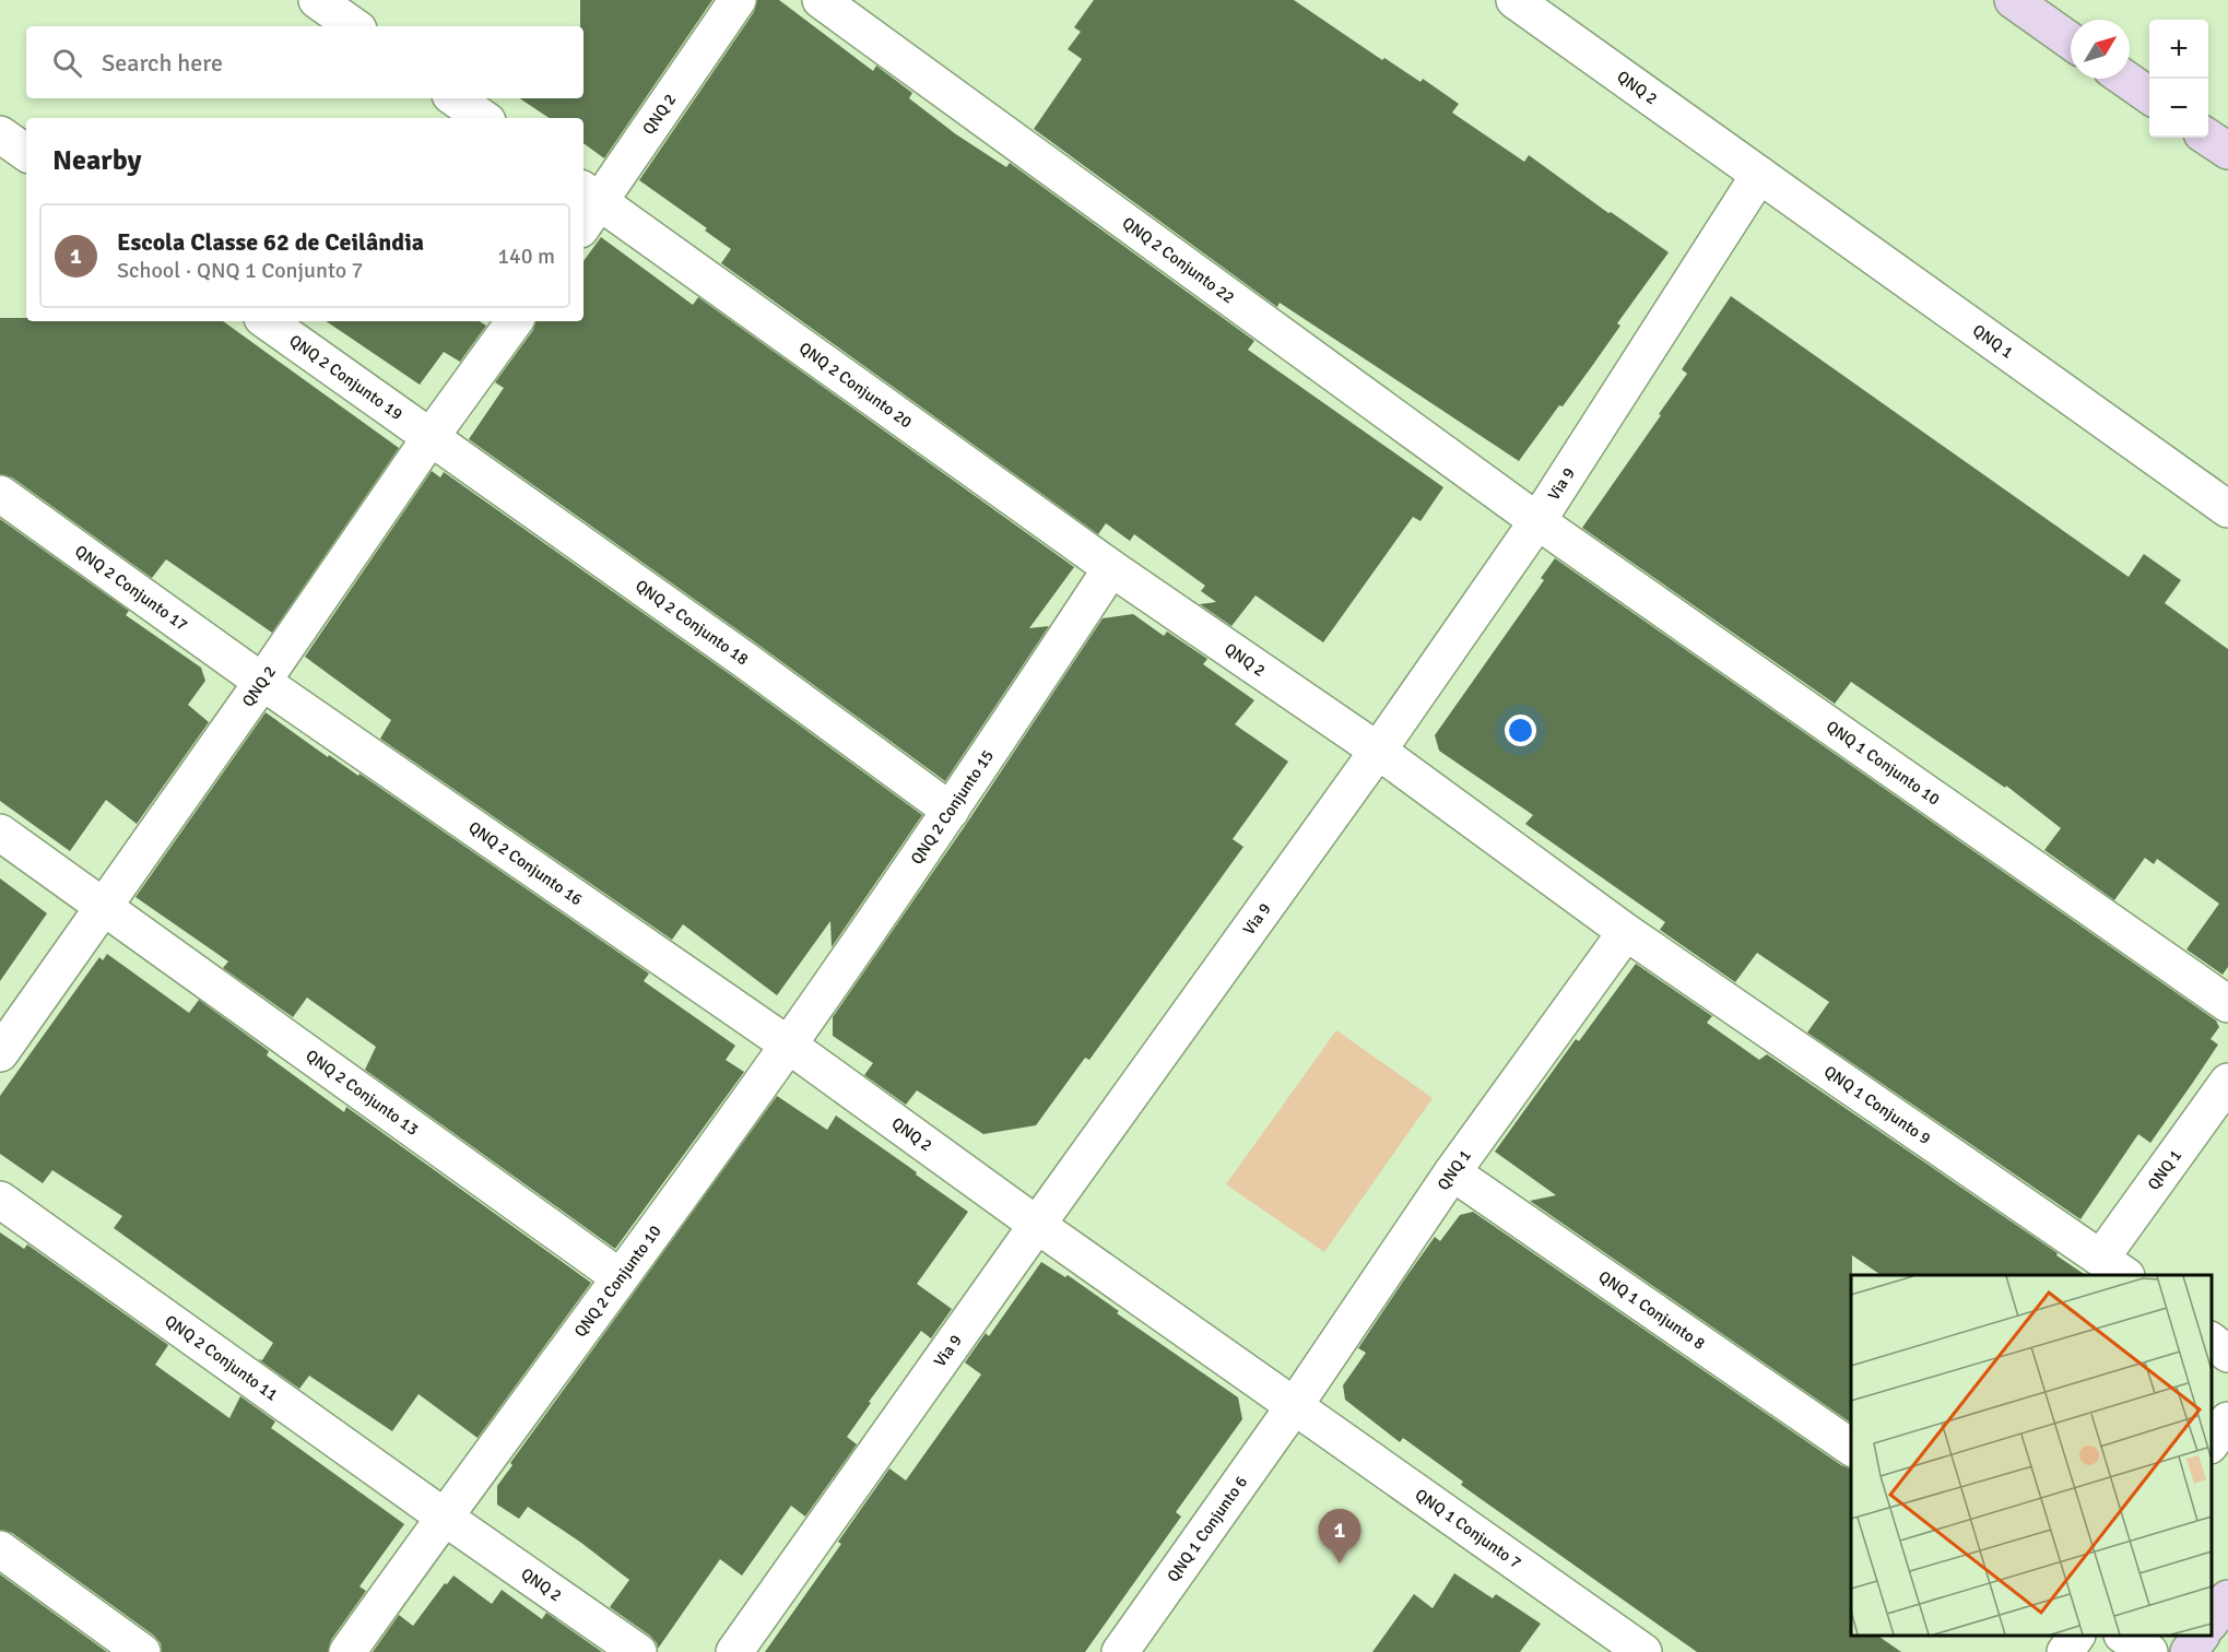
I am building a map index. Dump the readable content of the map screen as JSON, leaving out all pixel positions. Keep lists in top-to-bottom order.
{
  "streets": {
    "street": [
      "QNQ 2",
      "QNQ 2 Conjunto 22",
      "QNQ 1",
      "QNQ 2 Conjunto 19",
      "QNQ 2 Conjunto 20",
      "Via 9",
      "QNQ 2 Conjunto 17",
      "QNQ 2 Conjunto 18",
      "QNQ 1 Conjunto 10",
      "QNQ 2 Conjunto 15",
      "QNQ 2 Conjunto 16",
      "QNQ 2 Conjunto 13",
      "QNQ 1 Conjunto 9",
      "QNQ 2 Conjunto 10",
      "QNQ 1 Conjunto 8",
      "QNQ 2 Conjunto 11",
      "QNQ 1 Conjunto 6",
      "QNQ 1 Conjunto 7"
    ]
  },
  "crossings": [
    ["QNQ 2", "QNQ 1"],
    ["QNQ 2", "QNQ 2 Conjunto 19"],
    ["QNQ 2", "QNQ 2 Conjunto 20"],
    ["QNQ 2", "Via 9"],
    ["QNQ 2", "QNQ 2 Conjunto 17"],
    ["QNQ 2", "QNQ 2 Conjunto 18"],
    ["QNQ 2", "QNQ 2 Conjunto 15"],
    ["QNQ 2", "QNQ 2 Conjunto 16"],
    ["QNQ 2", "QNQ 2 Conjunto 13"],
    ["QNQ 2", "QNQ 2 Conjunto 10"],
    ["QNQ 2", "QNQ 2 Conjunto 11"],
    ["QNQ 2 Conjunto 22", "Via 9"],
    ["QNQ 2 Conjunto 22", "QNQ 1 Conjunto 10"],
    ["QNQ 1", "Via 9"],
    ["QNQ 1", "QNQ 1 Conjunto 9"],
    ["QNQ 1", "QNQ 1 Conjunto 8"],
    ["QNQ 1", "QNQ 1 Conjunto 6"],
    ["QNQ 1", "QNQ 1 Conjunto 7"],
    ["QNQ 2 Conjunto 19", "QNQ 2 Conjunto 18"],
    ["QNQ 2 Conjunto 20", "QNQ 2 Conjunto 15"],
    ["Via 9", "QNQ 1 Conjunto 10"],
    ["QNQ 2 Conjunto 17", "QNQ 2 Conjunto 16"],
    ["QNQ 2 Conjunto 18", "QNQ 2 Conjunto 15"],
    ["QNQ 2 Conjunto 15", "QNQ 2 Conjunto 16"],
    ["QNQ 2 Conjunto 15", "QNQ 2 Conjunto 10"],
    ["QNQ 2 Conjunto 16", "QNQ 2 Conjunto 10"],
    ["QNQ 2 Conjunto 13", "QNQ 2 Conjunto 10"],
    ["QNQ 2 Conjunto 10", "QNQ 2 Conjunto 11"],
    ["QNQ 1 Conjunto 6", "QNQ 1 Conjunto 7"]
  ],
  "north": "top right",
  "page": {
    "map_buttons": ["+", "−"],
    "search": "Search here",
    "heading": "Nearby",
    "list": [
      {
        "mark": "1",
        "name": "Escola Classe 62 de Ceilândia",
        "note": "School · QNQ 1 Conjunto 7",
        "value": "140 m"
      }
    ],
    "pins": "1"
  }
}
